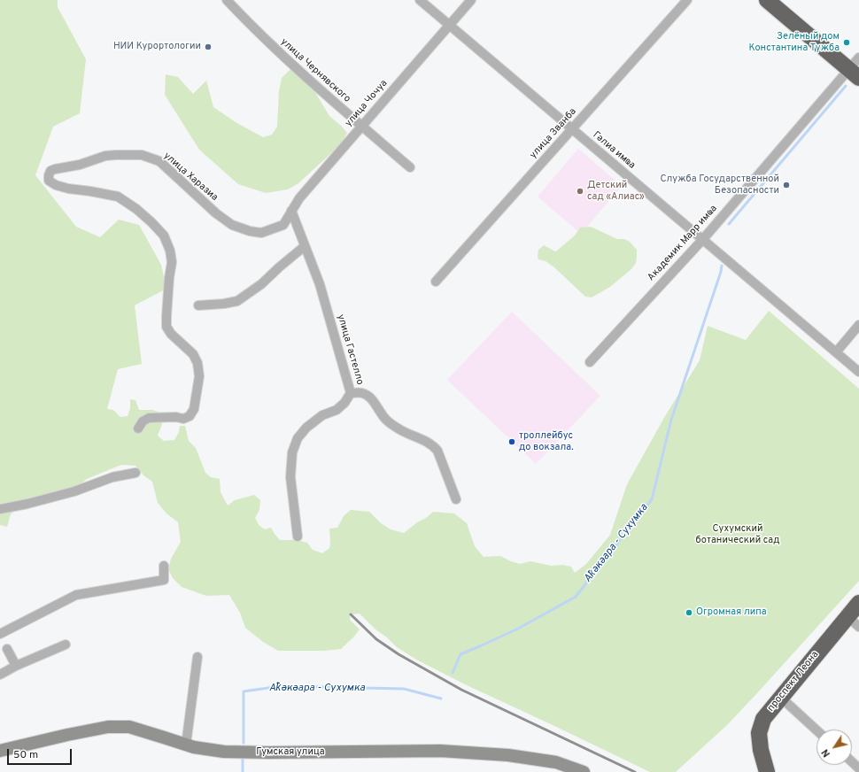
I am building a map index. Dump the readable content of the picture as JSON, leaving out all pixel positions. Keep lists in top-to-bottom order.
{
  "streets": {
    "highway": ["проспект Леона"],
    "street": [
      "улица Чернявского",
      "улица Чочуа",
      "улица Званба",
      "Гәлиа имҩа",
      "улица Харазиа",
      "Академик Марр имҩа",
      "улица Гастелло",
      "Гумская улица"
    ]
  },
  "crossings": [
    ["улица Чернявского", "улица Чочуа"],
    ["улица Чочуа", "Гәлиа имҩа"],
    ["улица Чочуа", "улица Харазиа"],
    ["улица Чочуа", "улица Гастелло"],
    ["улица Званба", "Гәлиа имҩа"],
    ["Гәлиа имҩа", "Академик Марр имҩа"]
  ],
  "water": ["Аҟәкәара - Сухумка"],
  "parks": ["Сухумский ботанический сад"],
  "places": [
    "Зелёный дом Константина Тужба",
    "НИИ Курортологии",
    "Служба Государственной Безопасности",
    "Детский сад «Алиас»",
    "троллейбус до вокзала.",
    "Огромная липа"
  ],
  "scale_bar": "50 m",
  "north": "bottom left"
}
